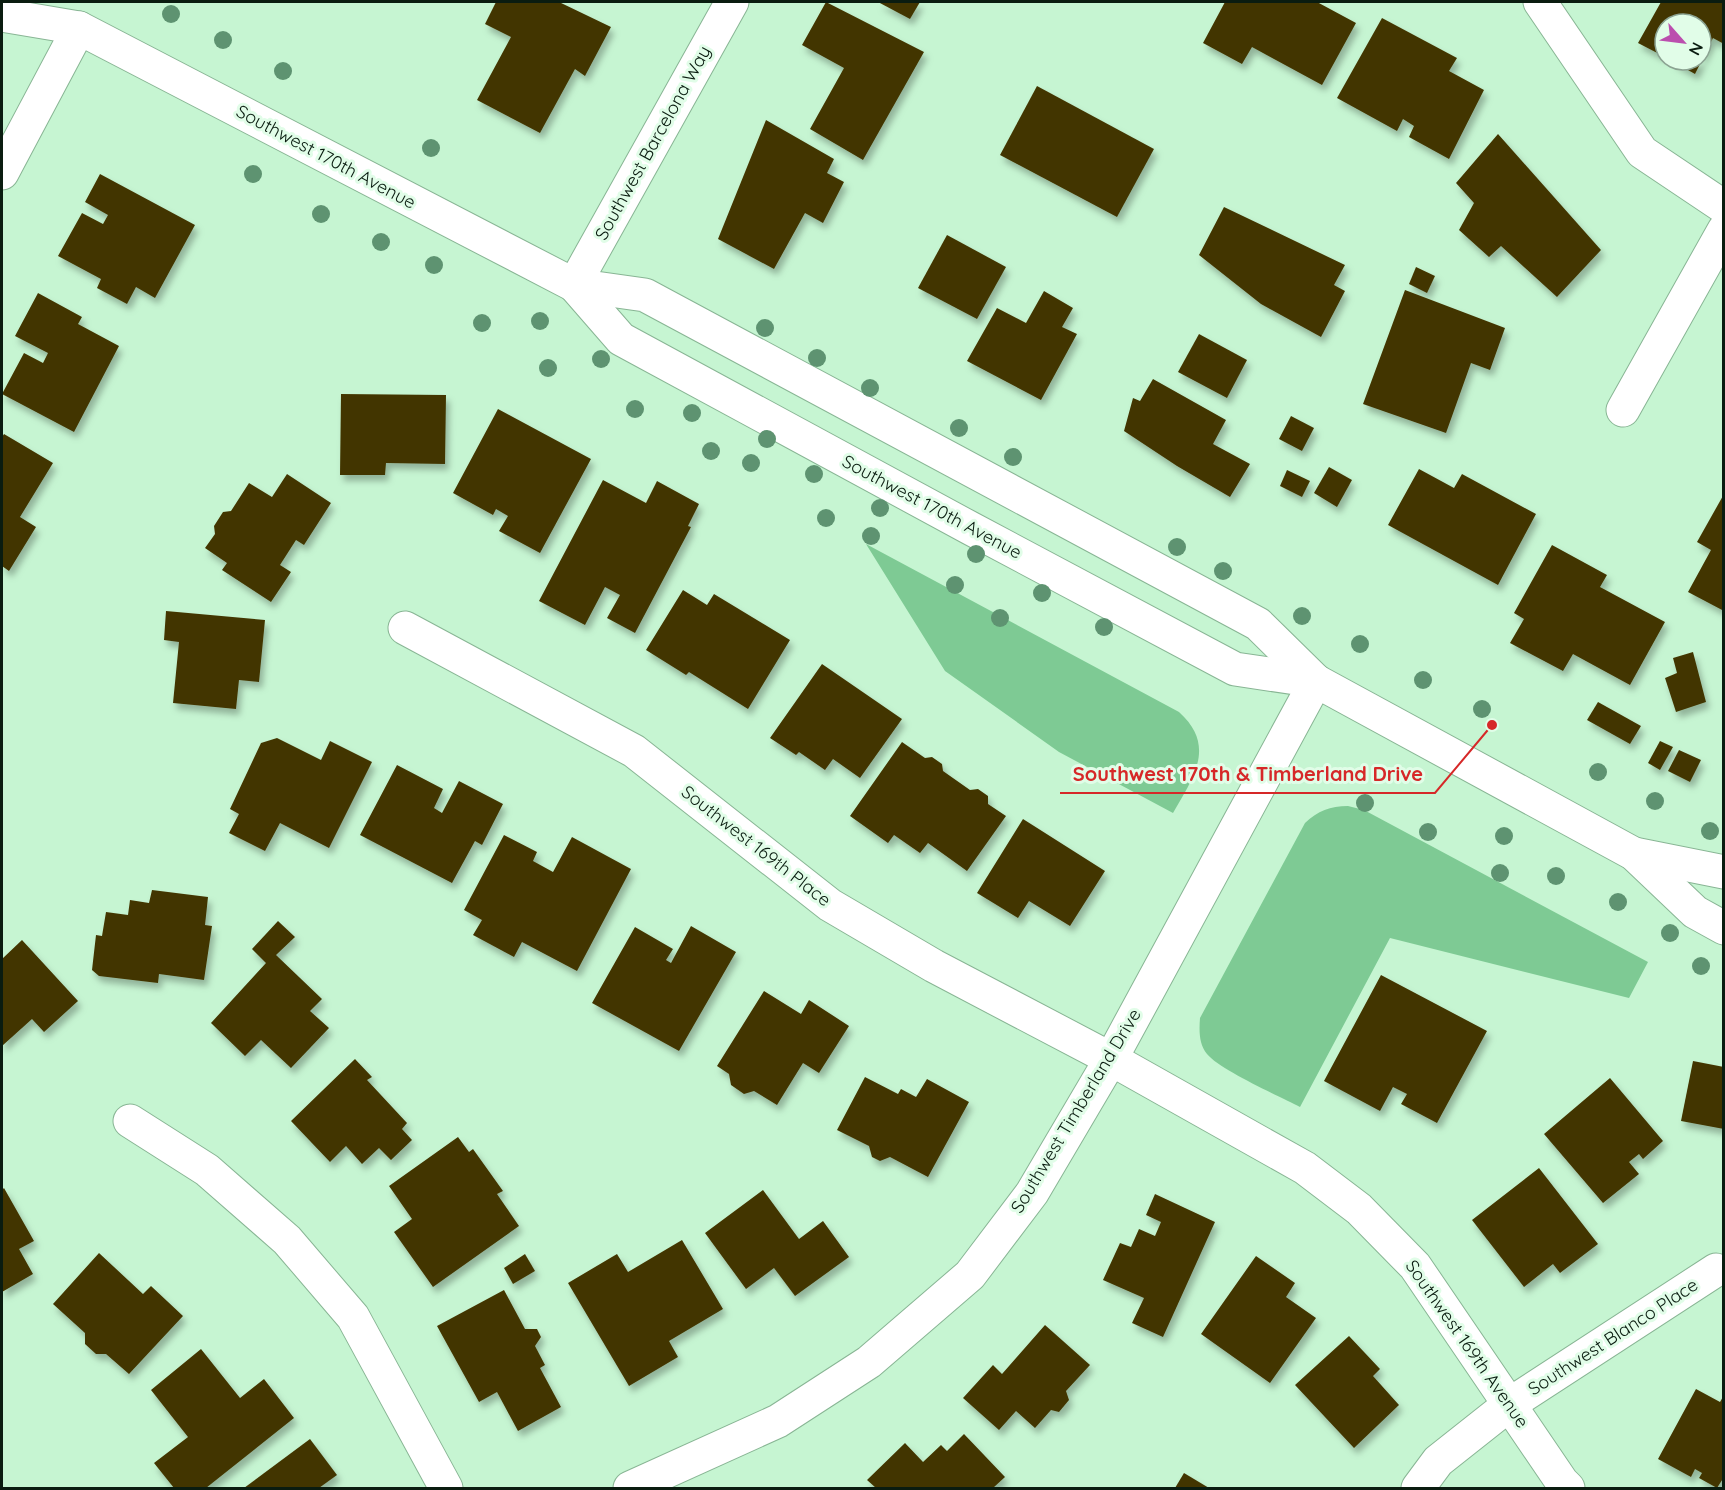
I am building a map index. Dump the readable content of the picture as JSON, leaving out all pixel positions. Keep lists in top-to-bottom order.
{
  "streets": {
    "street": [
      "Southwest Barcelona Way",
      "Southwest 170th Avenue",
      "Southwest 169th Place",
      "Southwest Timberland Drive",
      "Southwest Blanco Place",
      "Southwest 169th Avenue"
    ]
  },
  "crossings": [
    ["Southwest Barcelona Way", "Southwest 170th Avenue"],
    ["Southwest 170th Avenue", "Southwest Timberland Drive"],
    ["Southwest 169th Place", "Southwest Timberland Drive"],
    ["Southwest 169th Place", "Southwest 169th Avenue"],
    ["Southwest Timberland Drive", "Southwest 169th Avenue"],
    ["Southwest Blanco Place", "Southwest 169th Avenue"]
  ],
  "places": ["Southwest 170th & Timberland Drive"],
  "north": "bottom right"
}
